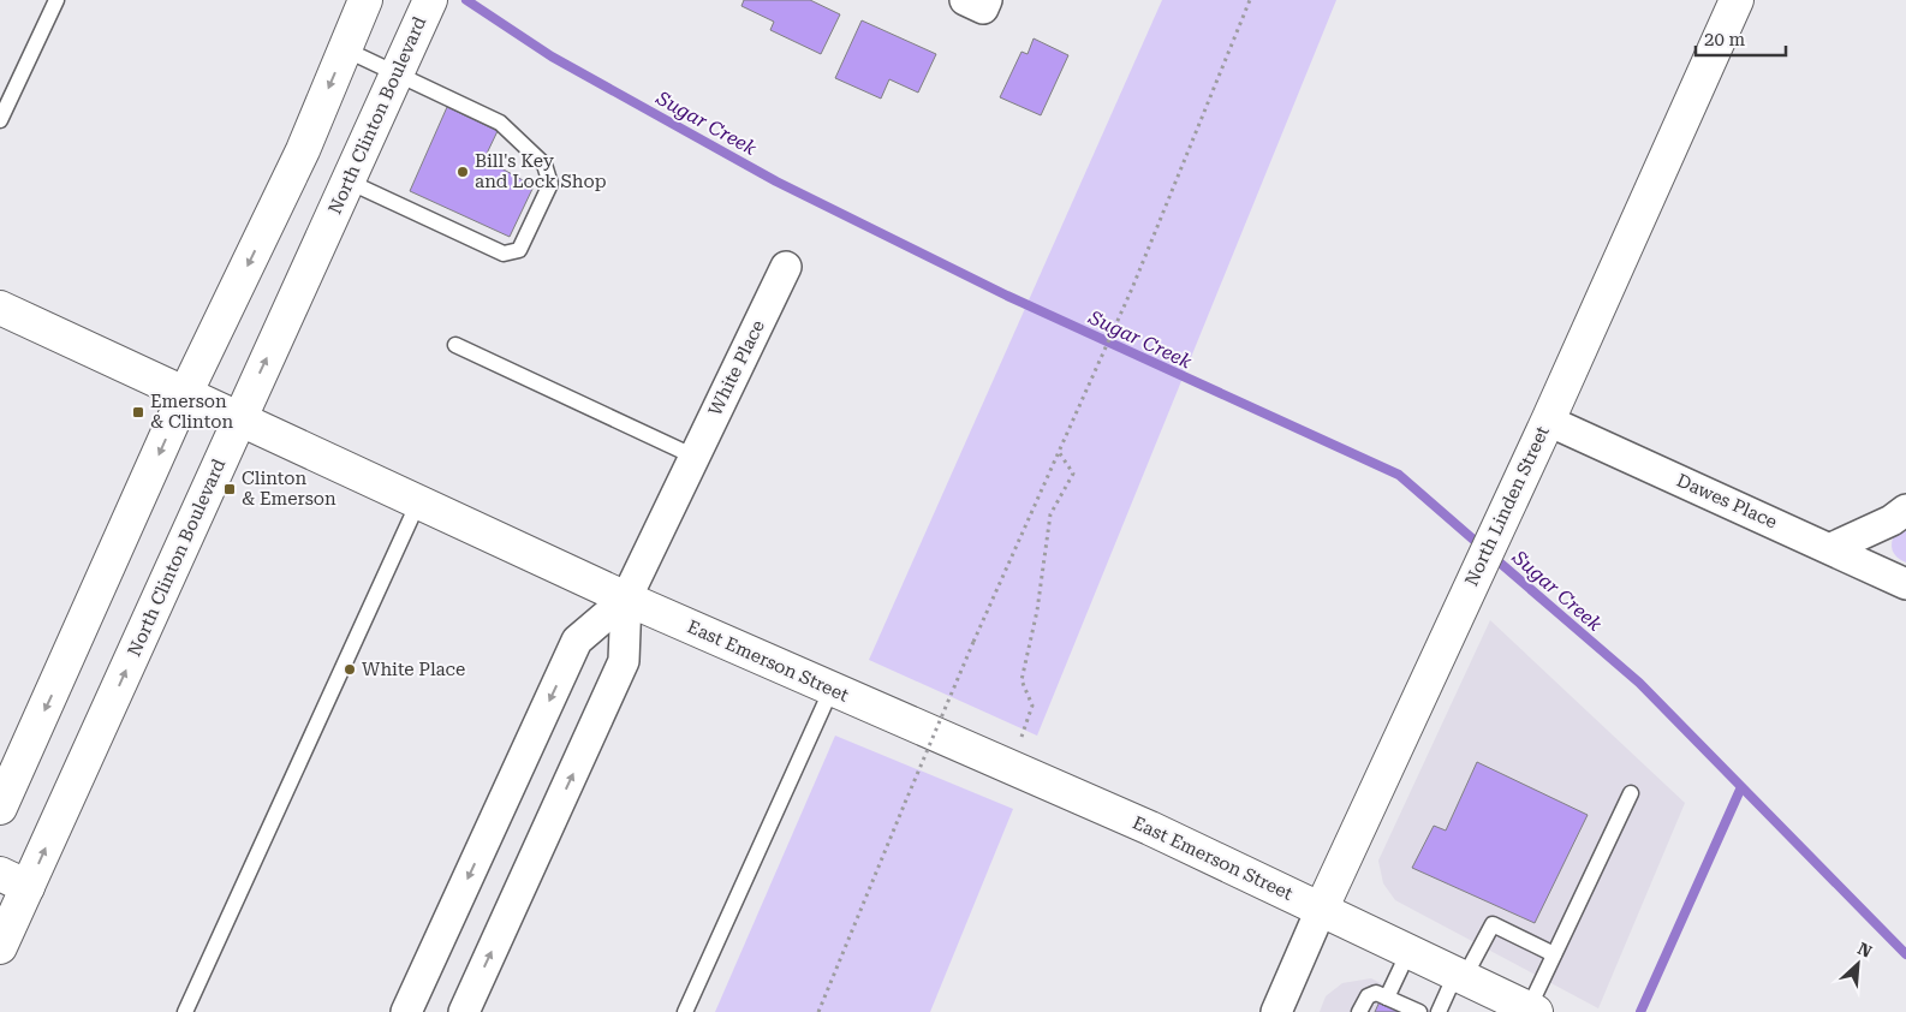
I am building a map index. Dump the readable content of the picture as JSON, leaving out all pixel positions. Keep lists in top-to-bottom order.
{
  "streets": {
    "main road": ["North Clinton Boulevard", "North Linden Street", "East Emerson Street"],
    "street": ["White Place", "Dawes Place"]
  },
  "crossings": [
    ["North Clinton Boulevard", "East Emerson Street"],
    ["White Place", "East Emerson Street"],
    ["Dawes Place", "North Linden Street"],
    ["North Linden Street", "East Emerson Street"]
  ],
  "water": ["Sugar Creek"],
  "places": {
    "other": ["Bill's Key and Lock Shop", "White Place"],
    "transit": ["Emerson & Clinton", "Clinton & Emerson"]
  },
  "scale_bar": "20 m",
  "north": "top right"
}
